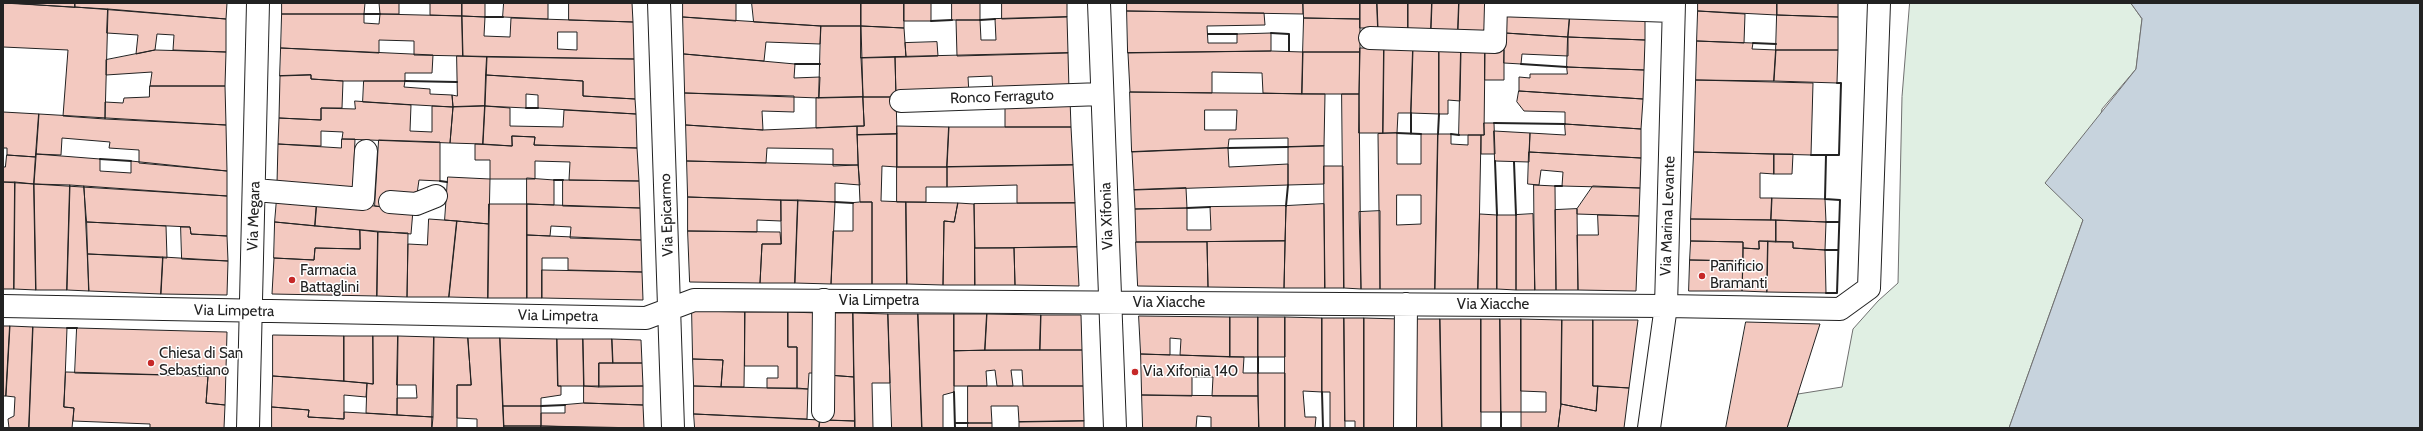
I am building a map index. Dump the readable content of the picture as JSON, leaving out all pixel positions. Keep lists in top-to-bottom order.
{
  "streets": {
    "street": [
      "Ronco Ferraguto",
      "Via Epicarmo",
      "Via Megara",
      "Via Xifonia",
      "Via Marina Levante",
      "Via Limpetra",
      "Via Xiacche"
    ]
  },
  "crossings": [
    ["Ronco Ferraguto", "Via Xifonia"],
    ["Via Epicarmo", "Via Limpetra"],
    ["Via Megara", "Via Limpetra"],
    ["Via Xifonia", "Via Limpetra"],
    ["Via Xifonia", "Via Xiacche"],
    ["Via Marina Levante", "Via Xiacche"],
    ["Via Limpetra", "Via Xiacche"]
  ],
  "places": [
    "Panificio Bramanti",
    "Farmacia Battaglini",
    "Chiesa di San Sebastiano",
    "Via Xifonia 140"
  ]
}
